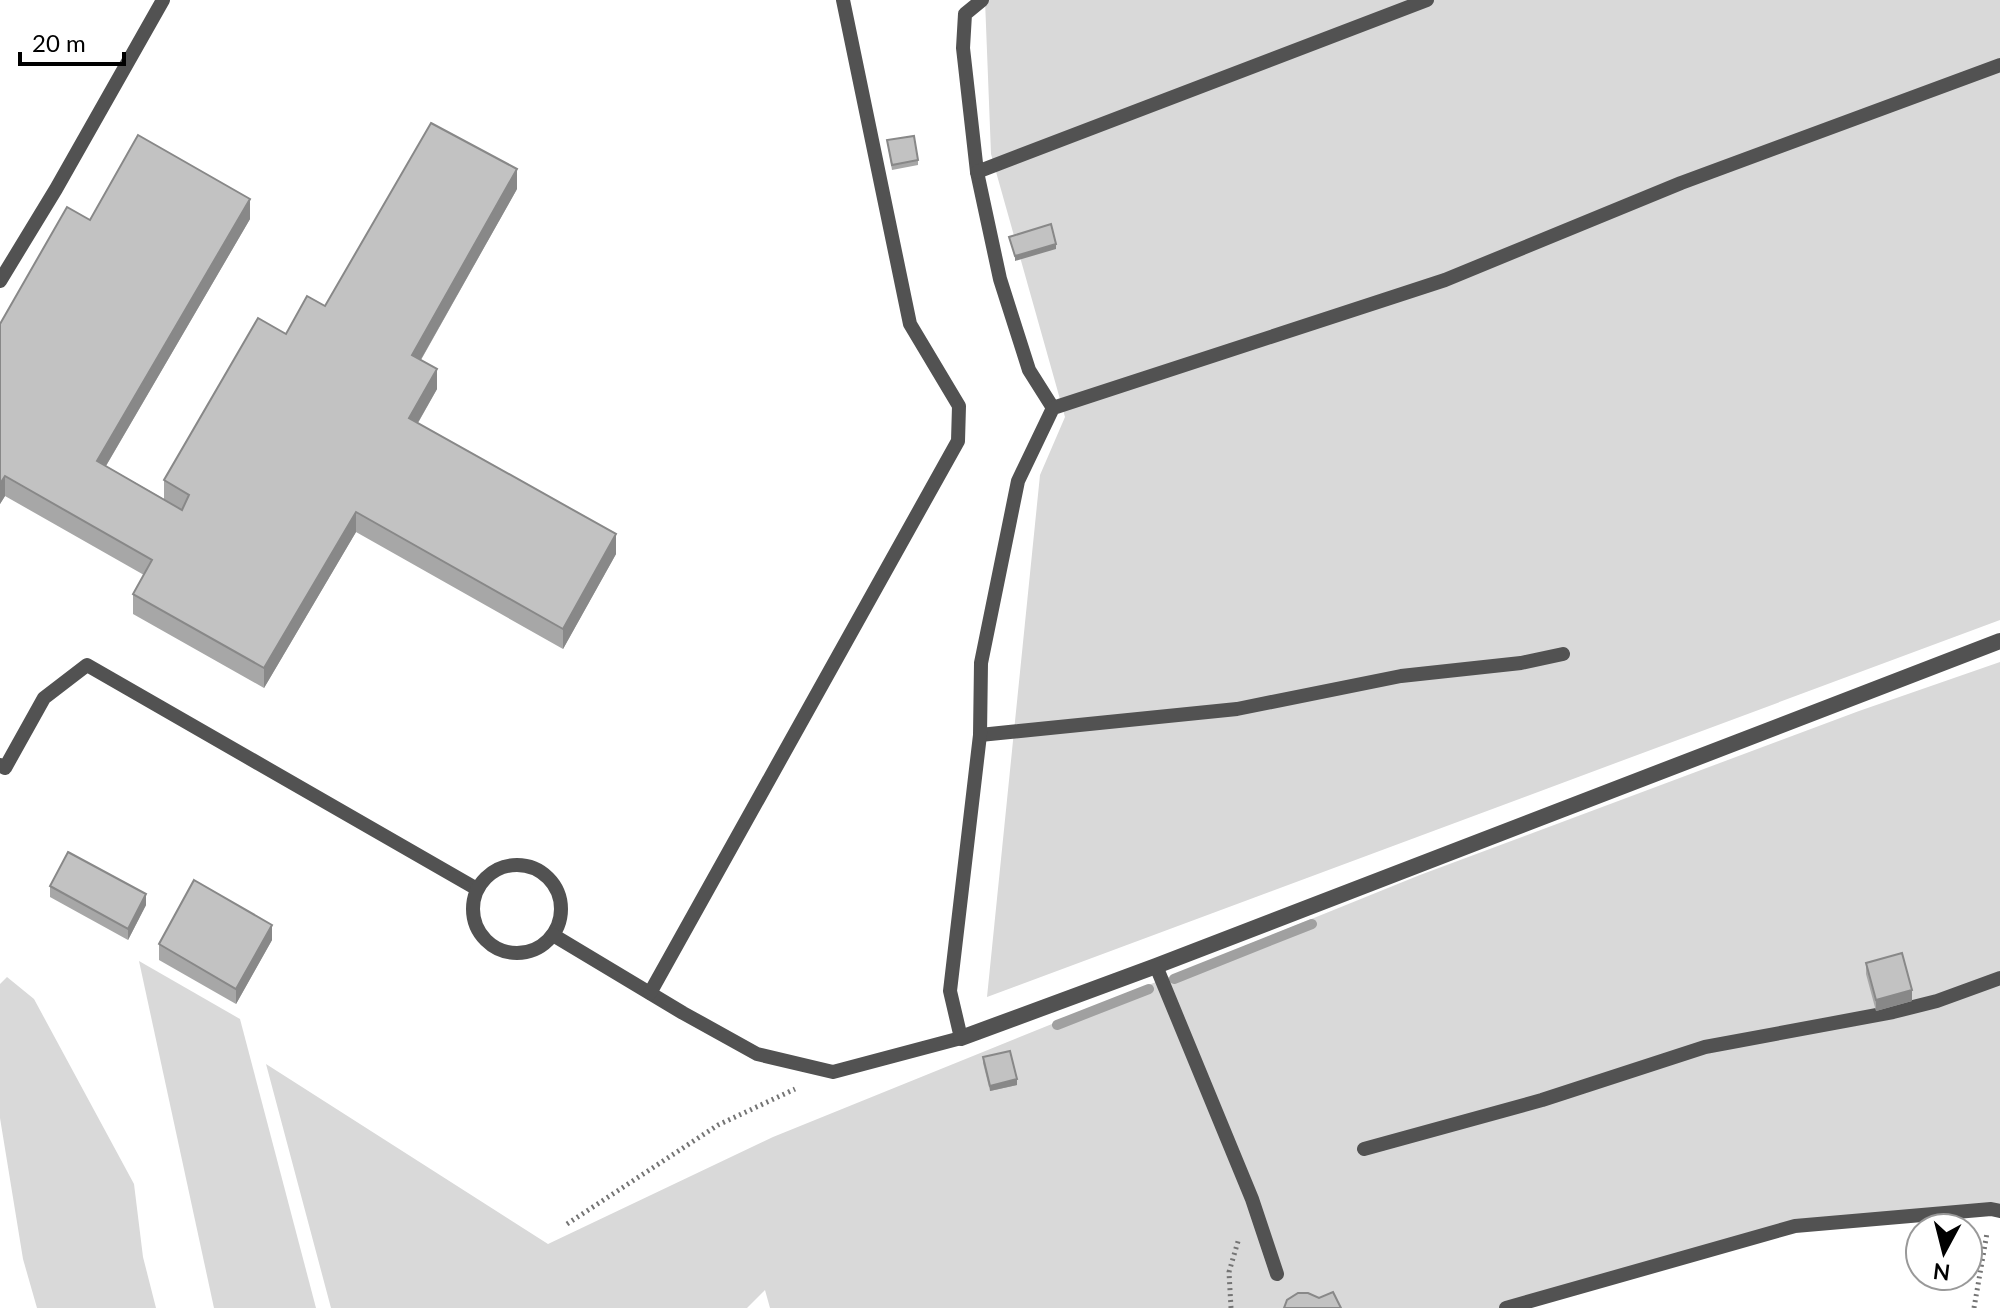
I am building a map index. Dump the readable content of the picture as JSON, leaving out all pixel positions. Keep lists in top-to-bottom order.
{
  "scale_bar": "20 m",
  "north": "bottom"
}
